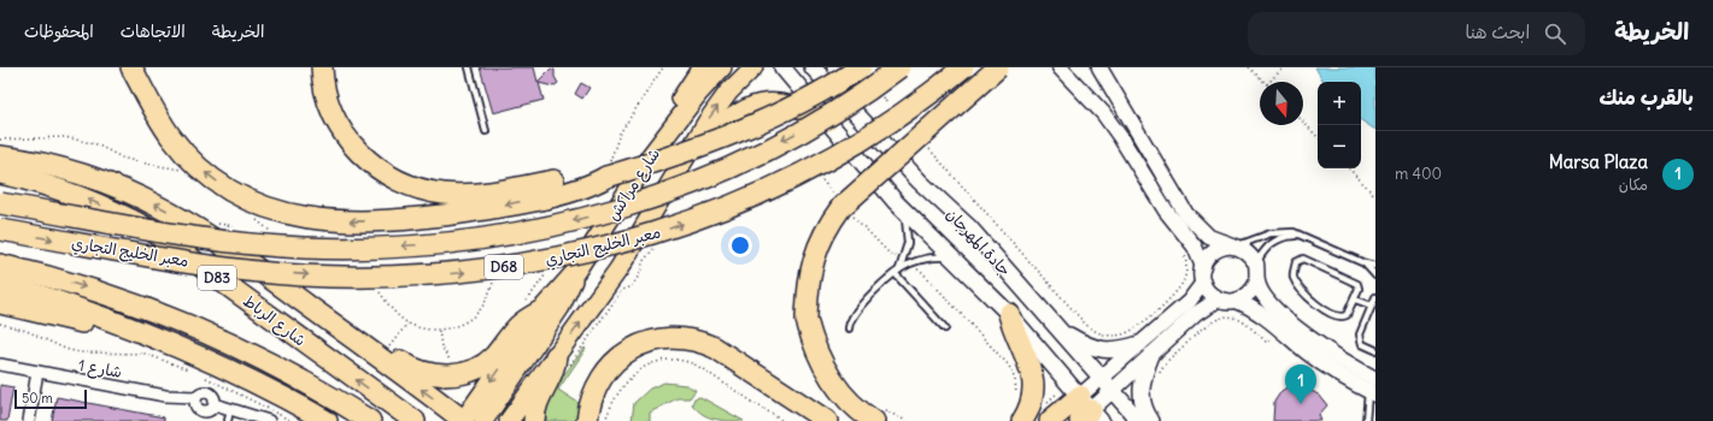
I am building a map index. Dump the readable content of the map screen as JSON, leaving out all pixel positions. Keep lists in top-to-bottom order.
{
  "streets": {
    "highway": [
      "معبر الخليج التجاري",
      "D68",
      "D83",
      "شارع الرباط"
    ],
    "main road": ["شارع مراكش", "جادة المهرجان"],
    "street": ["شارع 1"]
  },
  "scale_bar": "50 m",
  "north": "bottom",
  "page": {
    "header": "الخريطة",
    "search": "ابحث هنا",
    "nav": ["الخريطة", "الاتجاهات", "المحفوظات"],
    "heading": "بالقرب منك",
    "map_buttons": ["+", "−"],
    "list": [
      {
        "mark": "1",
        "name": "Marsa Plaza",
        "note": "مكان",
        "value": "400 m"
      }
    ],
    "pins": "1",
    "scale": "50 m"
  }
}
